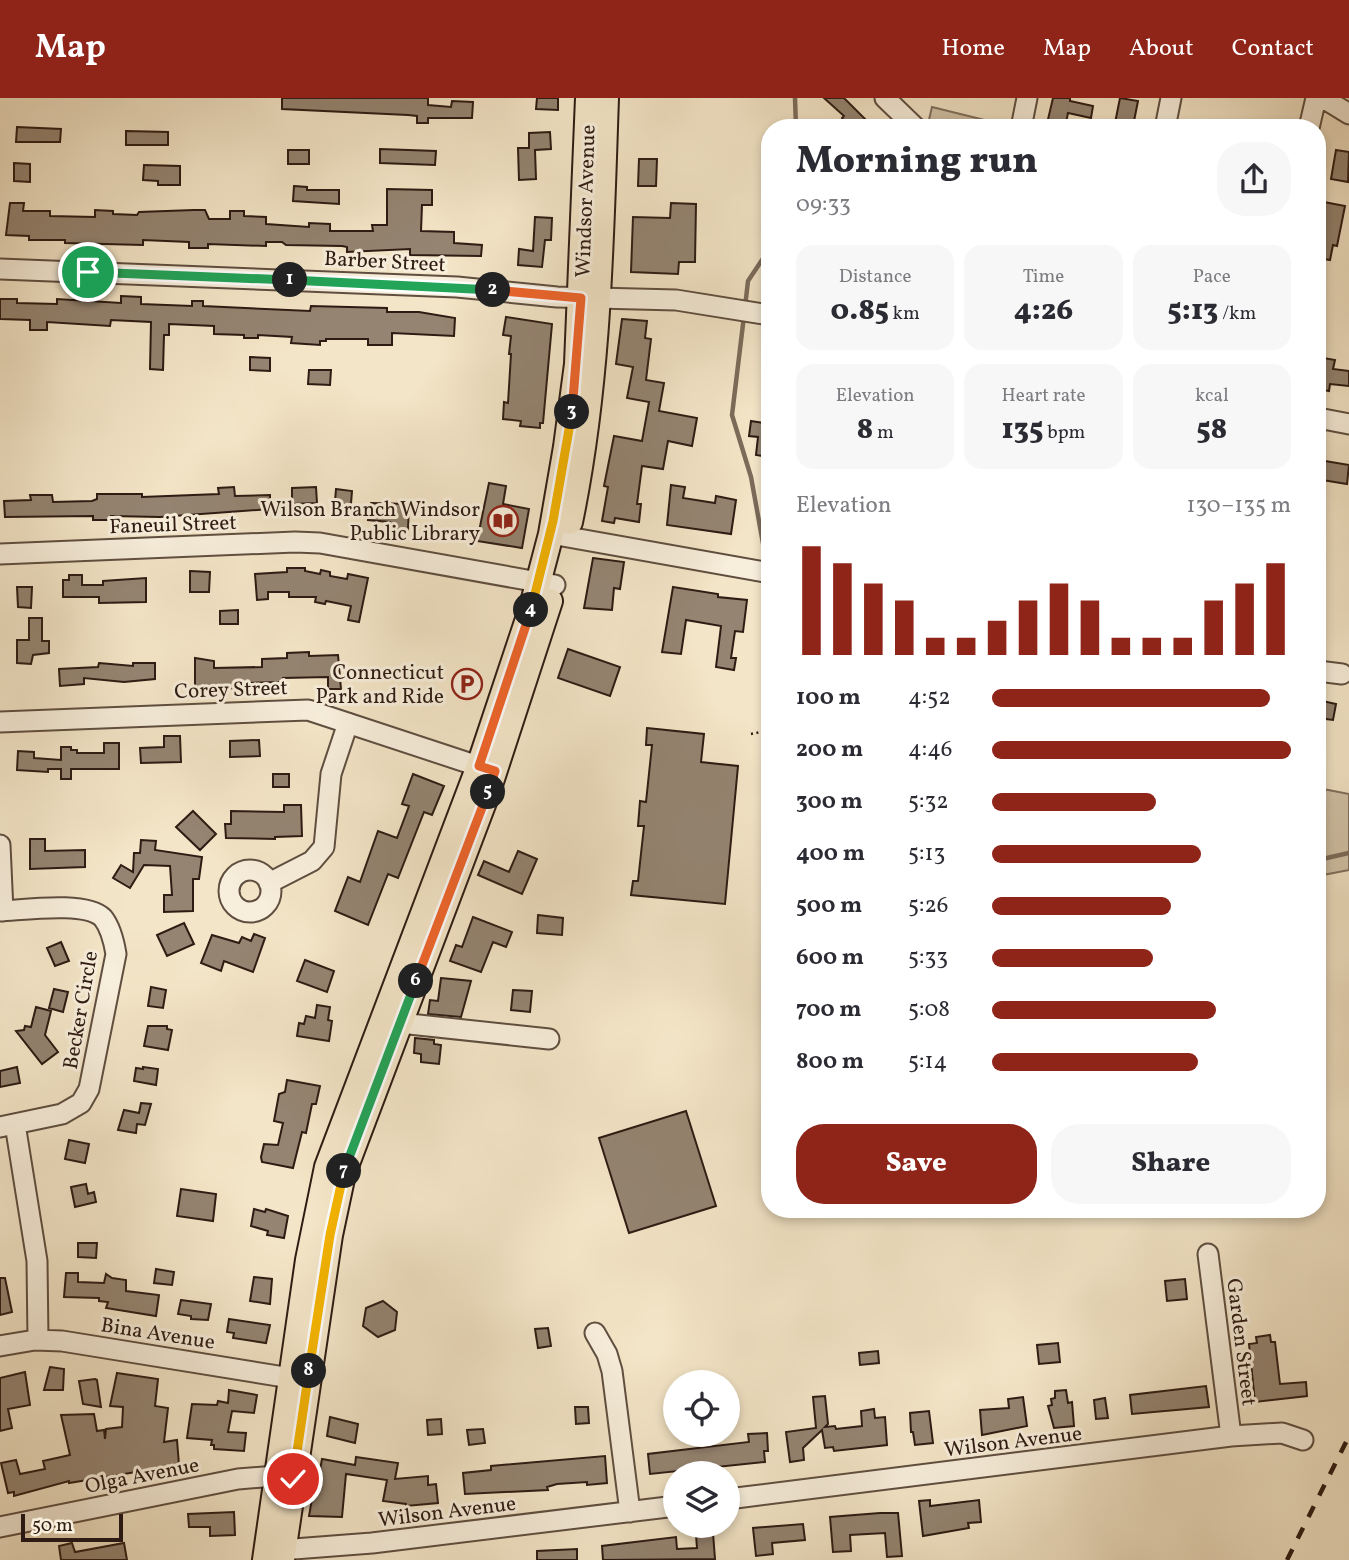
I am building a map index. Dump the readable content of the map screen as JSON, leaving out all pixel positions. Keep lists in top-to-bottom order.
{
  "streets": {
    "main road": ["Windsor Avenue"],
    "street": [
      "Barber Street",
      "Faneuil Street",
      "Corey Street",
      "Becker Circle",
      "Bina Avenue",
      "Garden Street",
      "Wilson Avenue",
      "Olga Avenue"
    ]
  },
  "crossings": [
    ["Windsor Avenue", "Barber Street"],
    ["Windsor Avenue", "Faneuil Street"],
    ["Windsor Avenue", "Corey Street"],
    ["Windsor Avenue", "Bina Avenue"],
    ["Windsor Avenue", "Wilson Avenue"],
    ["Windsor Avenue", "Olga Avenue"],
    ["Becker Circle", "Bina Avenue"],
    ["Garden Street", "Wilson Avenue"]
  ],
  "places": {
    "library": ["Wilson Branch Windsor Public Library"],
    "parking": ["Connecticut Park and Ride"]
  },
  "scale_bar": "50 m",
  "page": {
    "header": "Map",
    "nav": [
      "Home",
      "Map",
      "About",
      "Contact"
    ],
    "heading": ["Morning run", "09:33"],
    "stats": [
      ["Distance", "0.85 km"],
      ["Time", "4:26"],
      ["Pace", "5:13 /km"],
      ["Elevation", "8 m"],
      ["Heart rate", "135 bpm"],
      ["kcal", "58"]
    ],
    "pins": [
      "1",
      "2",
      "3",
      "4",
      "5",
      "6",
      "7",
      "8"
    ],
    "chart": ["Elevation", "130–135 m"],
    "list": [
      {
        "name": "100 m",
        "note": "4:52"
      },
      {
        "name": "200 m",
        "note": "4:46"
      },
      {
        "name": "300 m",
        "note": "5:32"
      },
      {
        "name": "400 m",
        "note": "5:13"
      },
      {
        "name": "500 m",
        "note": "5:26"
      },
      {
        "name": "600 m",
        "note": "5:33"
      },
      {
        "name": "700 m",
        "note": "5:08"
      },
      {
        "name": "800 m",
        "note": "5:14"
      }
    ],
    "buttons": ["Save", "Share"],
    "scale": "50 m"
  }
}
